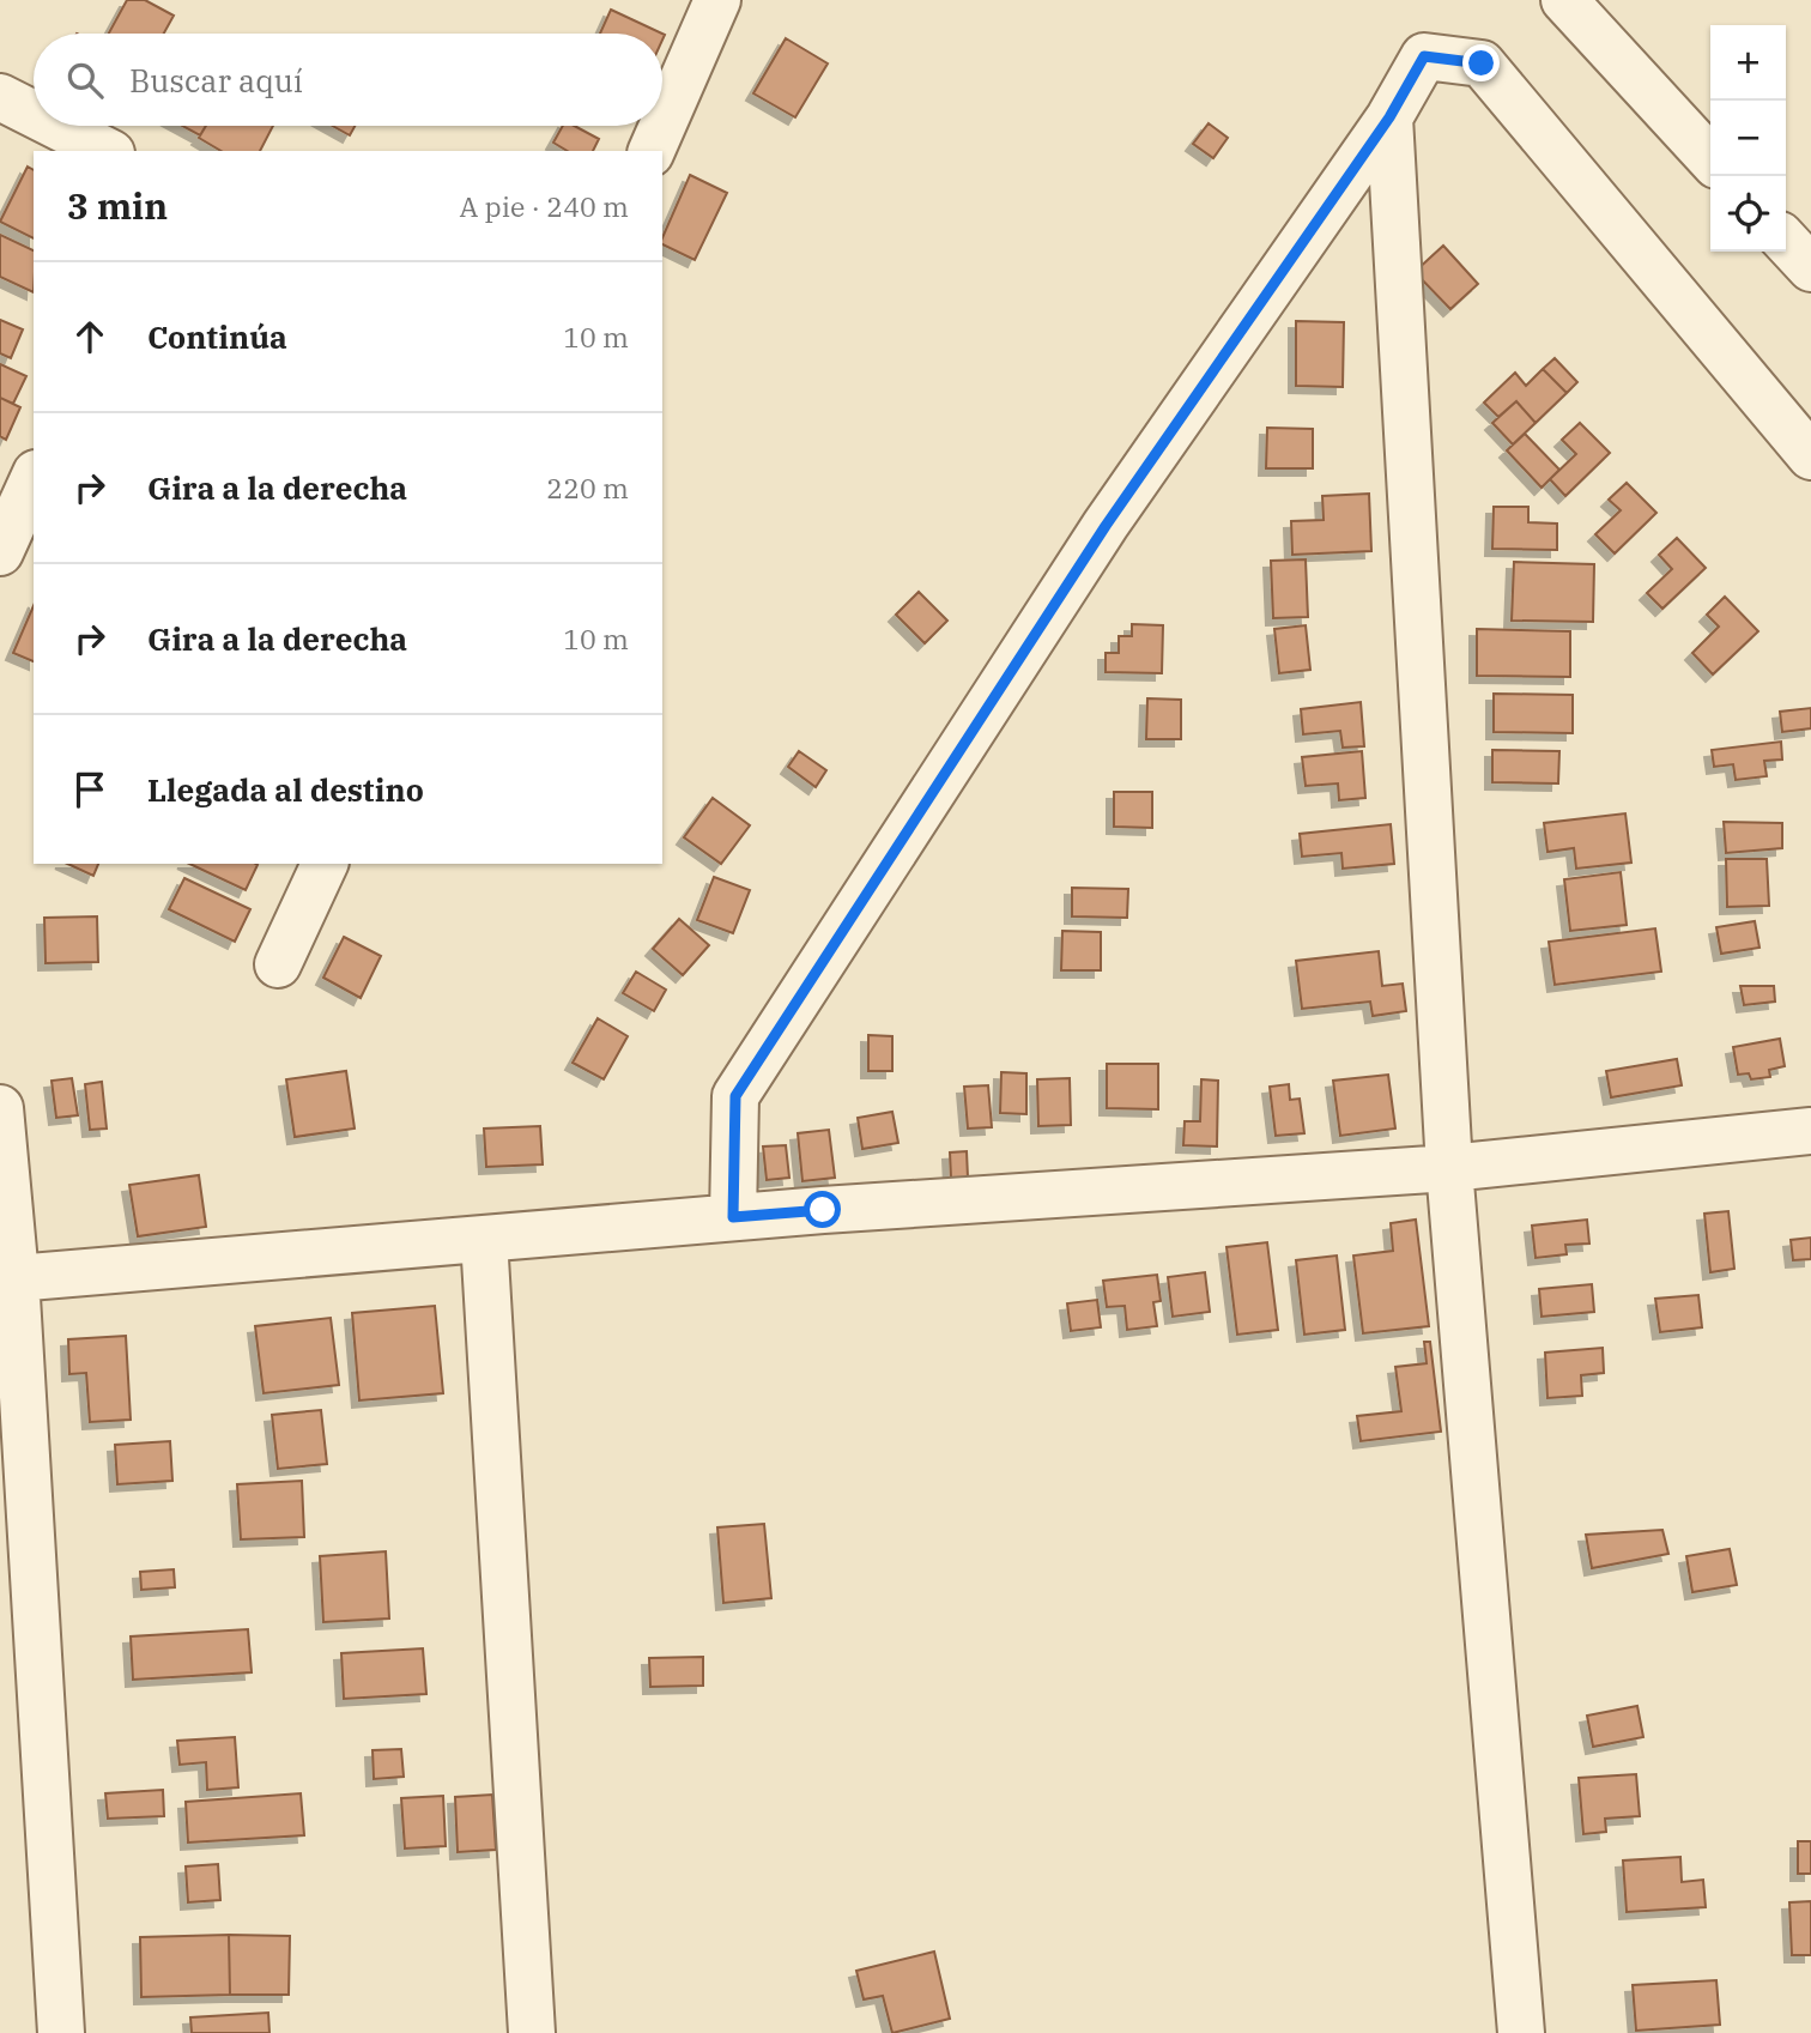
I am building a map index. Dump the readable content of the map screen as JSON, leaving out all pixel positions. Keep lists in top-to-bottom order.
{
  "page": {
    "map_buttons": ["+", "−"],
    "search": "Buscar aquí",
    "heading": ["3 min", "A pie · 240 m"],
    "list": [
      ["Continúa", "10 m"],
      ["Gira a la derecha", "220 m"],
      ["Gira a la derecha", "10 m"],
      "Llegada al destino"
    ]
  }
}
